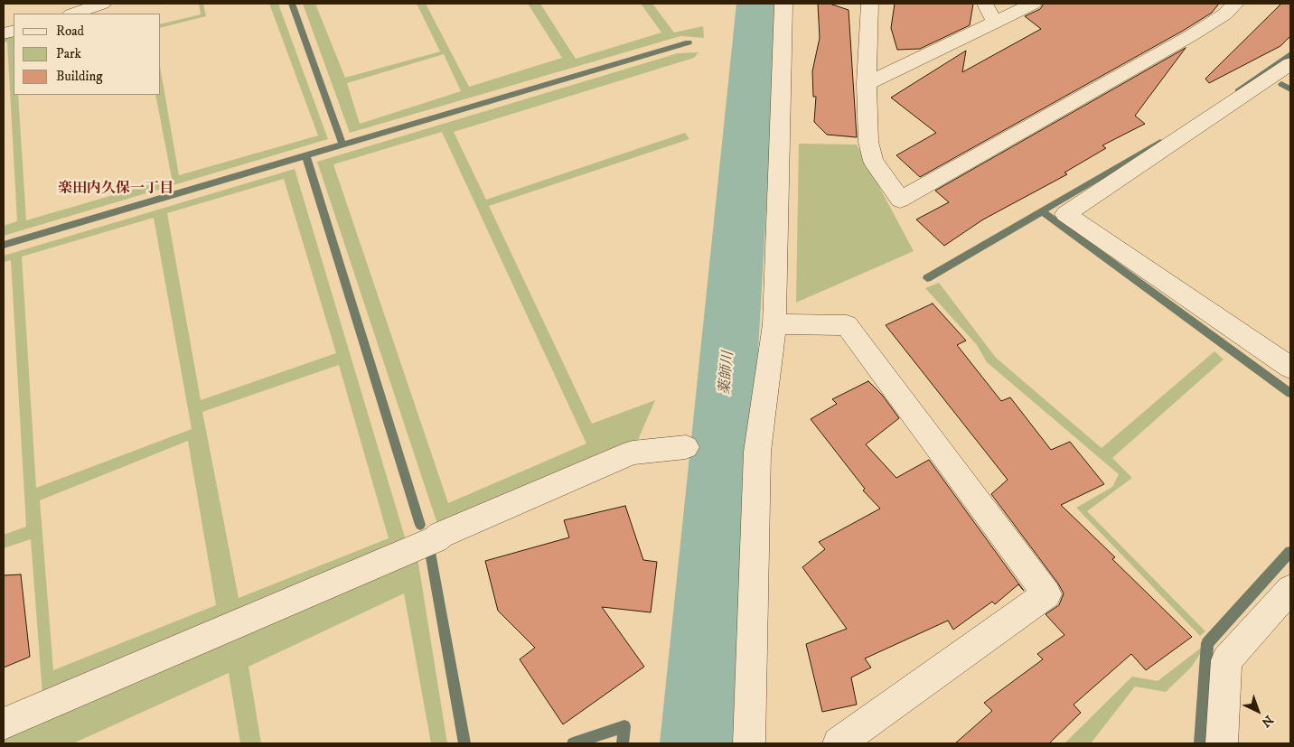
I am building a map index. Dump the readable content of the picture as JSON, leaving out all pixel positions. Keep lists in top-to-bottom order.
{
  "districts": ["楽田内久保一丁目"],
  "water": ["薬師川"],
  "legend": ["Road", "Park", "Building"],
  "north": "bottom right"
}
